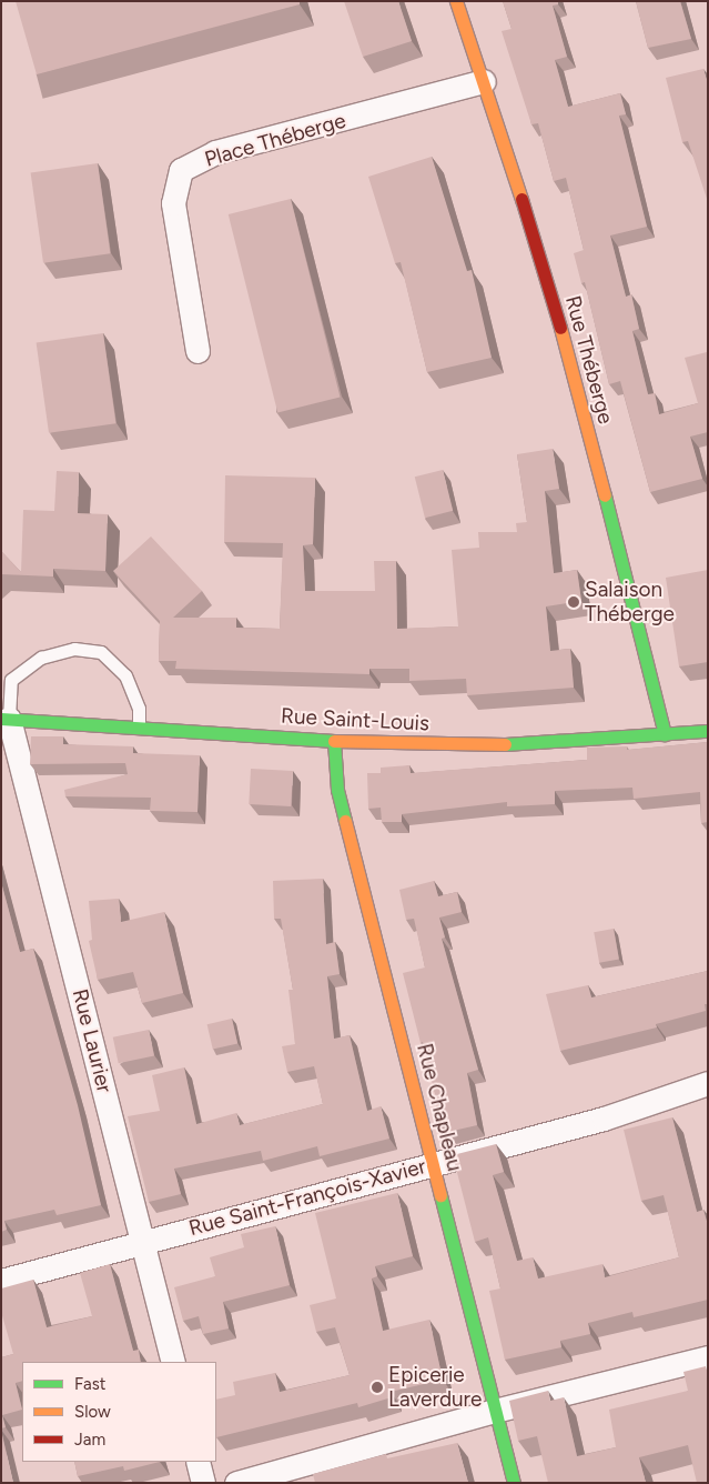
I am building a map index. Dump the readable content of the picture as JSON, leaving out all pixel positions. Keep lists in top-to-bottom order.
{
  "streets": {
    "main road": ["Rue Théberge", "Rue Saint-Louis", "Rue Chapleau"],
    "street": ["Place Théberge", "Rue Laurier", "Rue Saint-François-Xavier"]
  },
  "crossings": [
    ["Place Théberge", "Rue Théberge"],
    ["Rue Théberge", "Rue Saint-Louis"],
    ["Rue Saint-Louis", "Rue Laurier"],
    ["Rue Saint-Louis", "Rue Chapleau"],
    ["Rue Laurier", "Rue Saint-François-Xavier"],
    ["Rue Chapleau", "Rue Saint-François-Xavier"]
  ],
  "places": ["Salaison Théberge", "Epicerie Laverdure"],
  "legend": ["Fast", "Slow", "Jam"]
}
